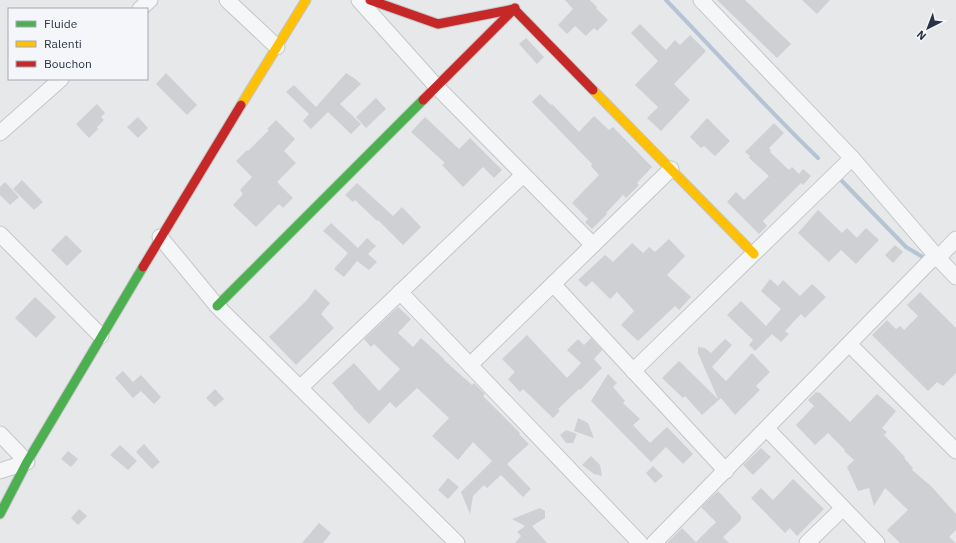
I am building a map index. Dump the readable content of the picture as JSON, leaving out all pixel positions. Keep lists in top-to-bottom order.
{
  "legend": ["Fluide", "Ralenti", "Bouchon"],
  "north": "bottom left"
}
